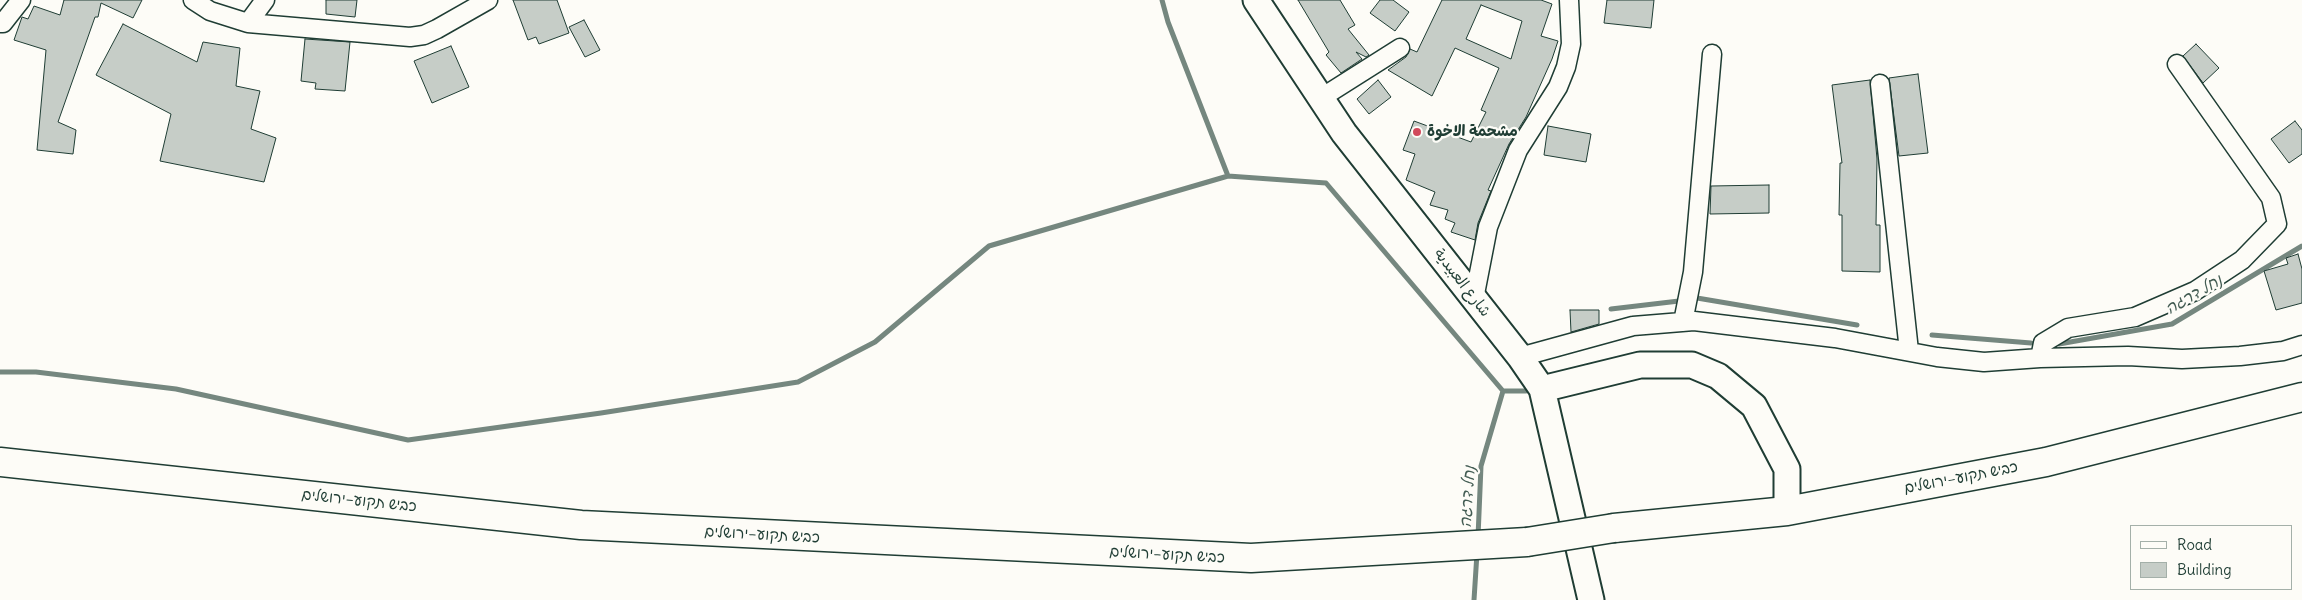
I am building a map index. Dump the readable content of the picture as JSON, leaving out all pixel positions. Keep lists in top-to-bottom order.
{
  "streets": {
    "main road": ["شارع العبيدية", "כביש תקוע–ירושלים"]
  },
  "water": ["נחל דרגה"],
  "places": ["مشحمة الاخوة"],
  "legend": ["Road", "Building"]
}
